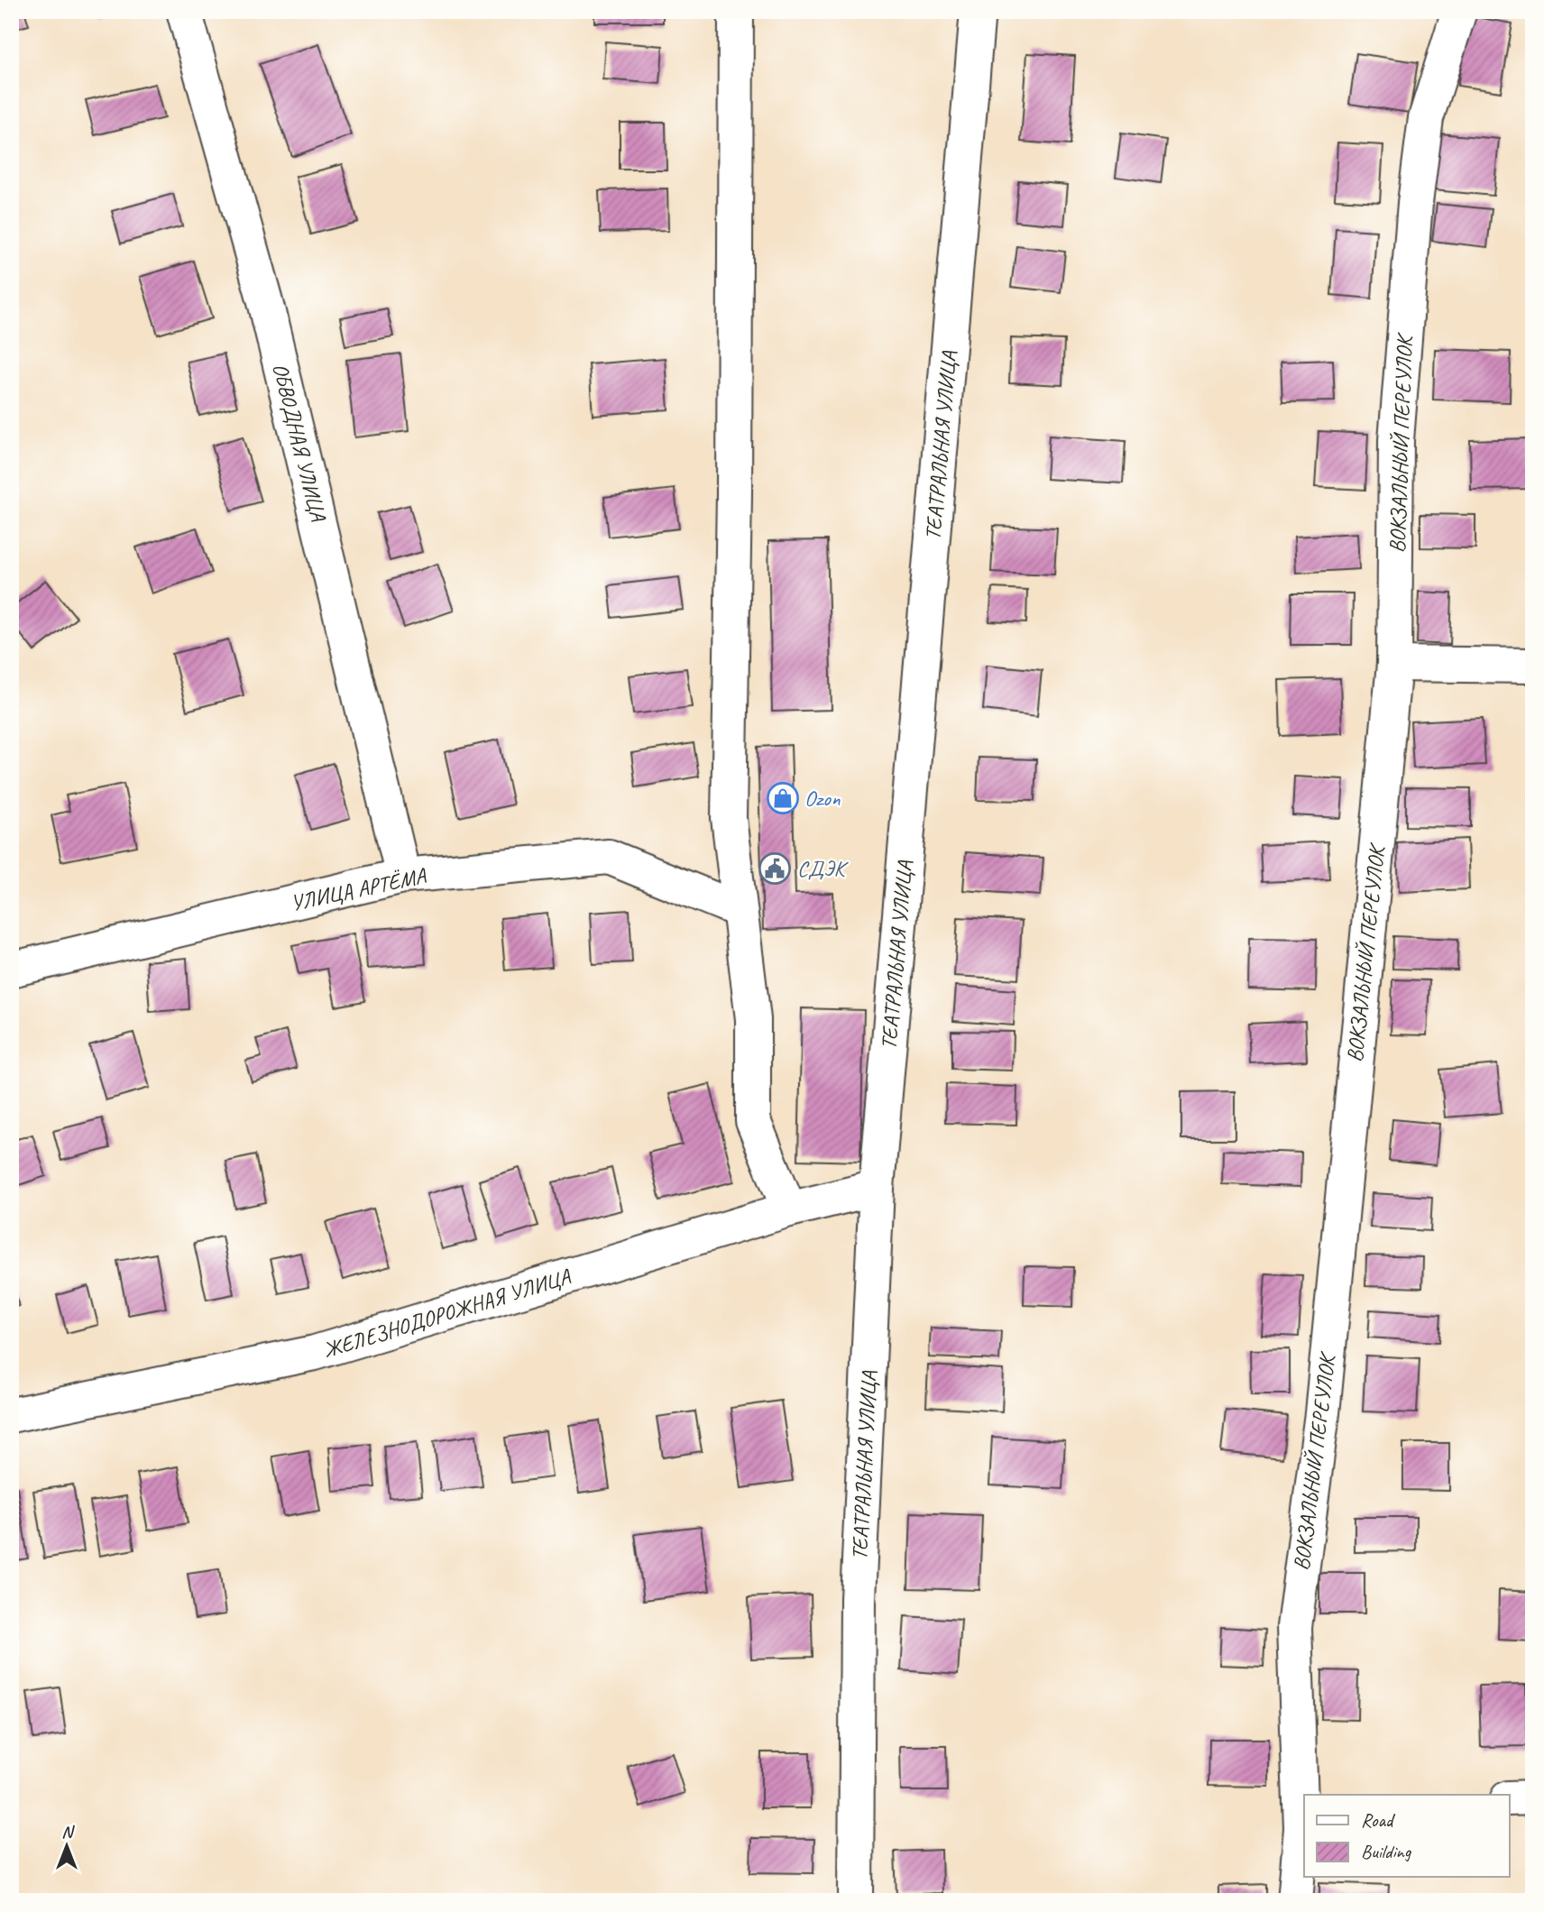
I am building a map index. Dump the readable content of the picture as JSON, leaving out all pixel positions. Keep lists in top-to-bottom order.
{
  "streets": {
    "street": [
      "ОБВОДНАЯ УЛИЦА",
      "ВОКЗАЛЬНЫЙ ПЕРЕУЛОК",
      "ТЕАТРАЛЬНАЯ УЛИЦА",
      "УЛИЦА АРТЁМА",
      "ЖЕЛЕЗНОДОРОЖНАЯ УЛИЦА"
    ]
  },
  "crossings": [
    ["ОБВОДНАЯ УЛИЦА", "УЛИЦА АРТЁМА"],
    ["ТЕАТРАЛЬНАЯ УЛИЦА", "ЖЕЛЕЗНОДОРОЖНАЯ УЛИЦА"]
  ],
  "places": {
    "shop": ["Ozon"],
    "public building": ["СДЭК"]
  },
  "legend": ["Road", "Building"],
  "north": "top"
}
